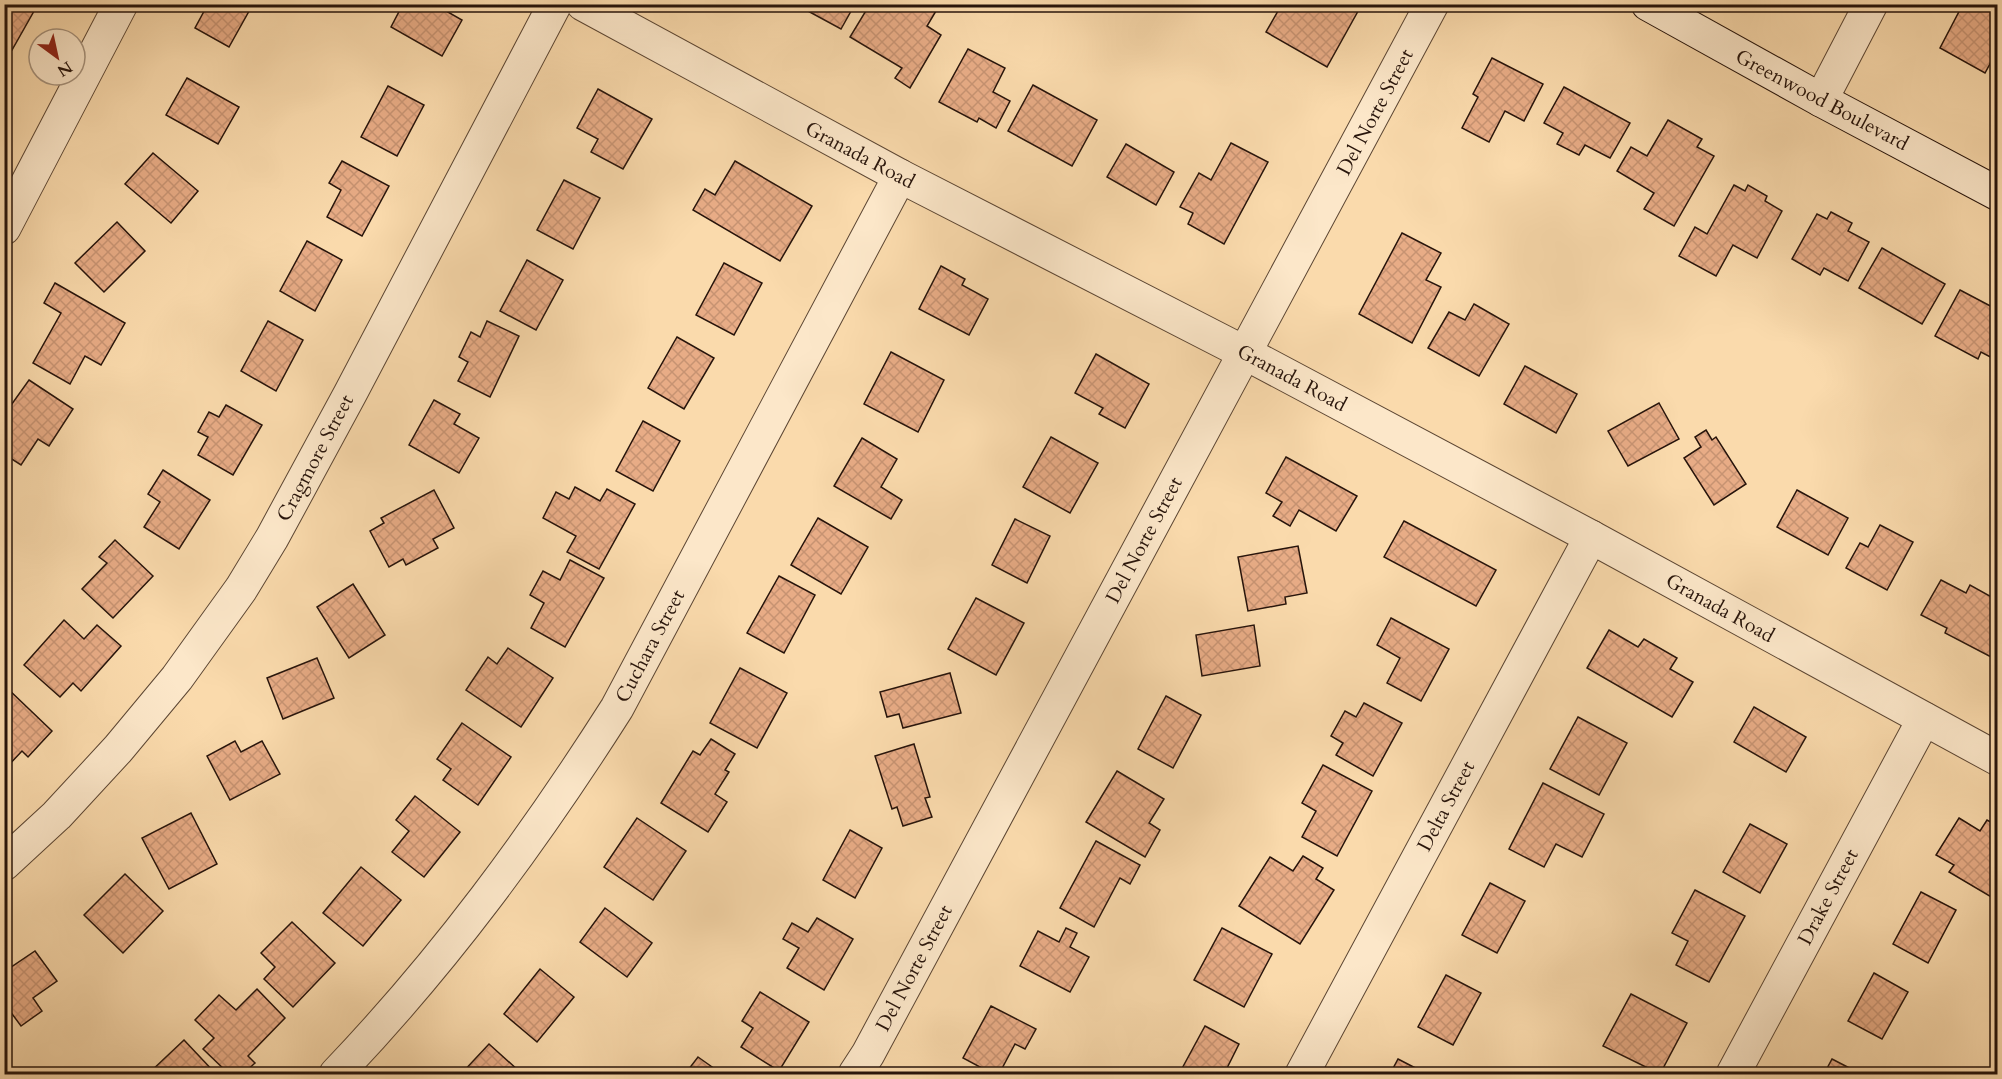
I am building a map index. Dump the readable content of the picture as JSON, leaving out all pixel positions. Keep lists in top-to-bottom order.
{
  "streets": {
    "street": [
      "Greenwood Boulevard",
      "Del Norte Street",
      "Granada Road",
      "Cragmore Street",
      "Cuchara Street",
      "Delta Street",
      "Drake Street"
    ]
  },
  "crossings": [
    ["Del Norte Street", "Granada Road"],
    ["Granada Road", "Cuchara Street"],
    ["Granada Road", "Delta Street"],
    ["Granada Road", "Drake Street"]
  ],
  "north": "bottom right"
}
